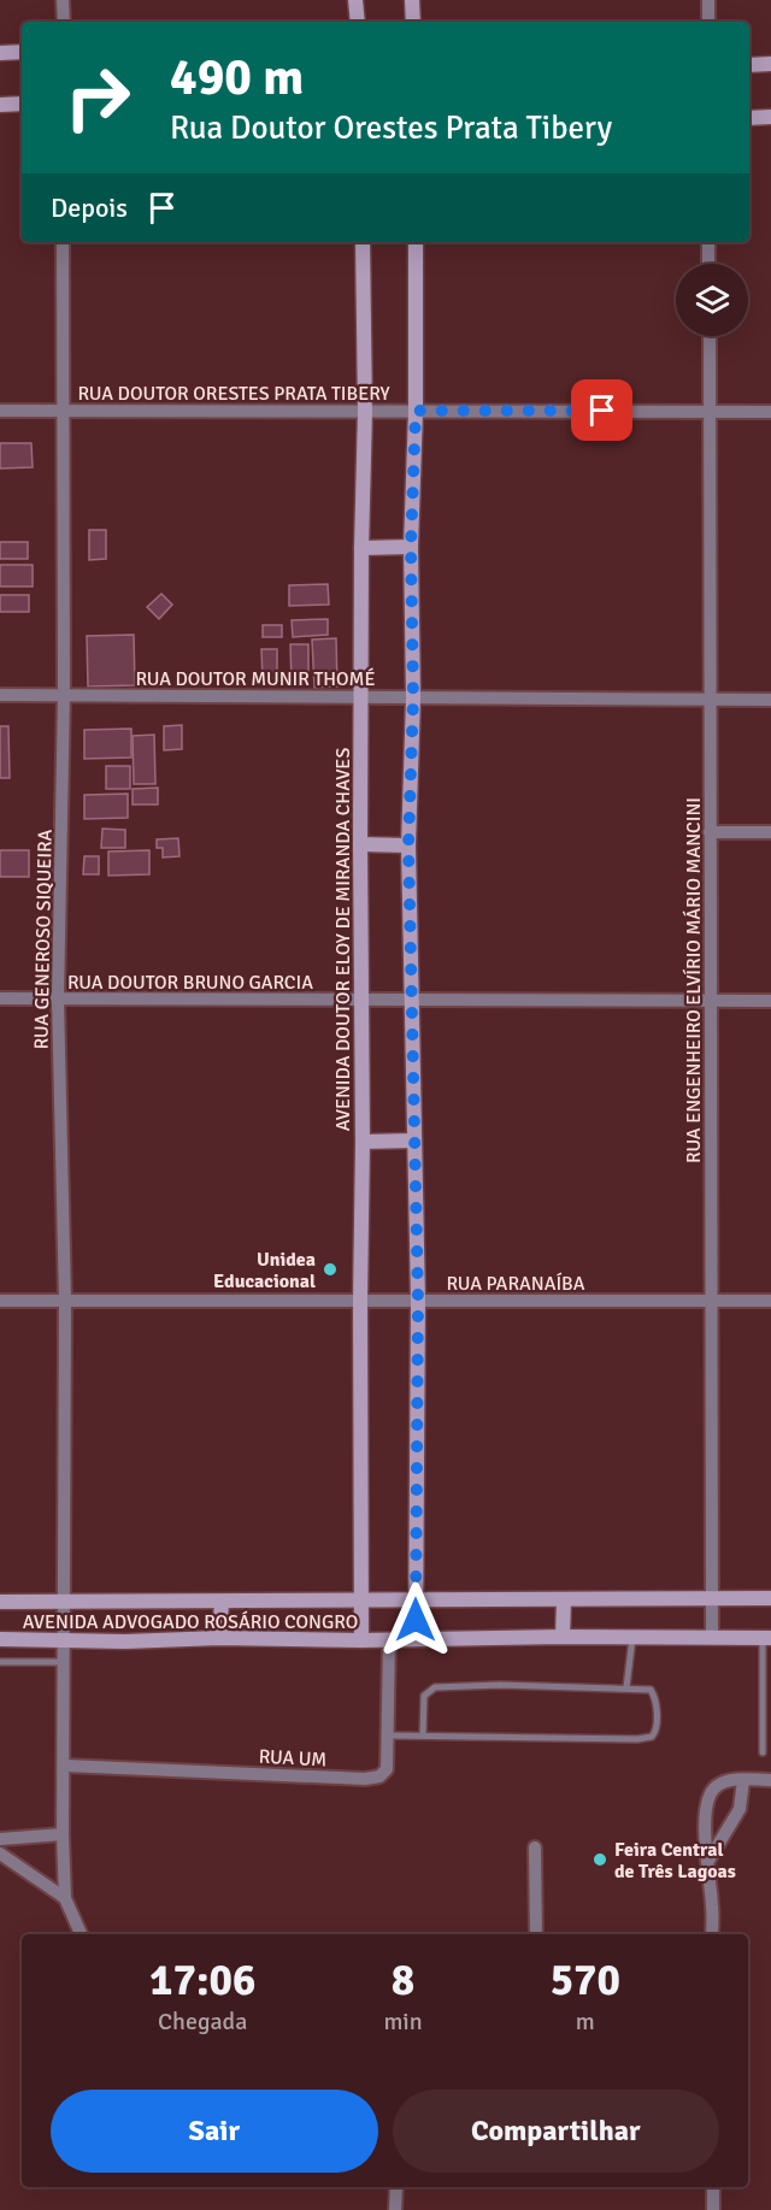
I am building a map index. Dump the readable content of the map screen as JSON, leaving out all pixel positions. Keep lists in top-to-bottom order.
{
  "streets": {
    "street": [
      "RUA DOUTOR ORESTES PRATA TIBERY",
      "RUA DOUTOR MUNIR THOMÉ",
      "RUA GENEROSO SIQUEIRA",
      "AVENIDA DOUTOR ELOY DE MIRANDA CHAVES",
      "RUA ENGENHEIRO ELVÍRIO MÁRIO MANCINI",
      "RUA DOUTOR BRUNO GARCIA",
      "RUA PARANAÍBA",
      "AVENIDA ADVOGADO ROSÁRIO CONGRO",
      "RUA UM"
    ]
  },
  "crossings": [
    ["RUA DOUTOR ORESTES PRATA TIBERY", "RUA GENEROSO SIQUEIRA"],
    ["RUA DOUTOR ORESTES PRATA TIBERY", "AVENIDA DOUTOR ELOY DE MIRANDA CHAVES"],
    ["RUA DOUTOR ORESTES PRATA TIBERY", "RUA ENGENHEIRO ELVÍRIO MÁRIO MANCINI"],
    ["RUA DOUTOR MUNIR THOMÉ", "RUA GENEROSO SIQUEIRA"],
    ["RUA DOUTOR MUNIR THOMÉ", "AVENIDA DOUTOR ELOY DE MIRANDA CHAVES"],
    ["RUA DOUTOR MUNIR THOMÉ", "RUA ENGENHEIRO ELVÍRIO MÁRIO MANCINI"],
    ["RUA GENEROSO SIQUEIRA", "RUA DOUTOR BRUNO GARCIA"],
    ["RUA GENEROSO SIQUEIRA", "RUA PARANAÍBA"],
    ["RUA GENEROSO SIQUEIRA", "AVENIDA ADVOGADO ROSÁRIO CONGRO"],
    ["RUA GENEROSO SIQUEIRA", "RUA UM"],
    ["AVENIDA DOUTOR ELOY DE MIRANDA CHAVES", "RUA DOUTOR BRUNO GARCIA"],
    ["AVENIDA DOUTOR ELOY DE MIRANDA CHAVES", "RUA PARANAÍBA"],
    ["AVENIDA DOUTOR ELOY DE MIRANDA CHAVES", "AVENIDA ADVOGADO ROSÁRIO CONGRO"],
    ["RUA ENGENHEIRO ELVÍRIO MÁRIO MANCINI", "RUA DOUTOR BRUNO GARCIA"],
    ["RUA ENGENHEIRO ELVÍRIO MÁRIO MANCINI", "RUA PARANAÍBA"],
    ["RUA ENGENHEIRO ELVÍRIO MÁRIO MANCINI", "AVENIDA ADVOGADO ROSÁRIO CONGRO"],
    ["AVENIDA ADVOGADO ROSÁRIO CONGRO", "RUA UM"]
  ],
  "places": ["Unidea Educacional", "Feira Central de Três Lagoas"],
  "page": {
    "turn": ["490 m", "Rua Doutor Orestes Prata Tibery"],
    "then": "Depois",
    "eta": [
      "17:06",
      "Chegada",
      "8",
      "min",
      "570",
      "m"
    ],
    "buttons": ["Sair", "Compartilhar"]
  }
}
